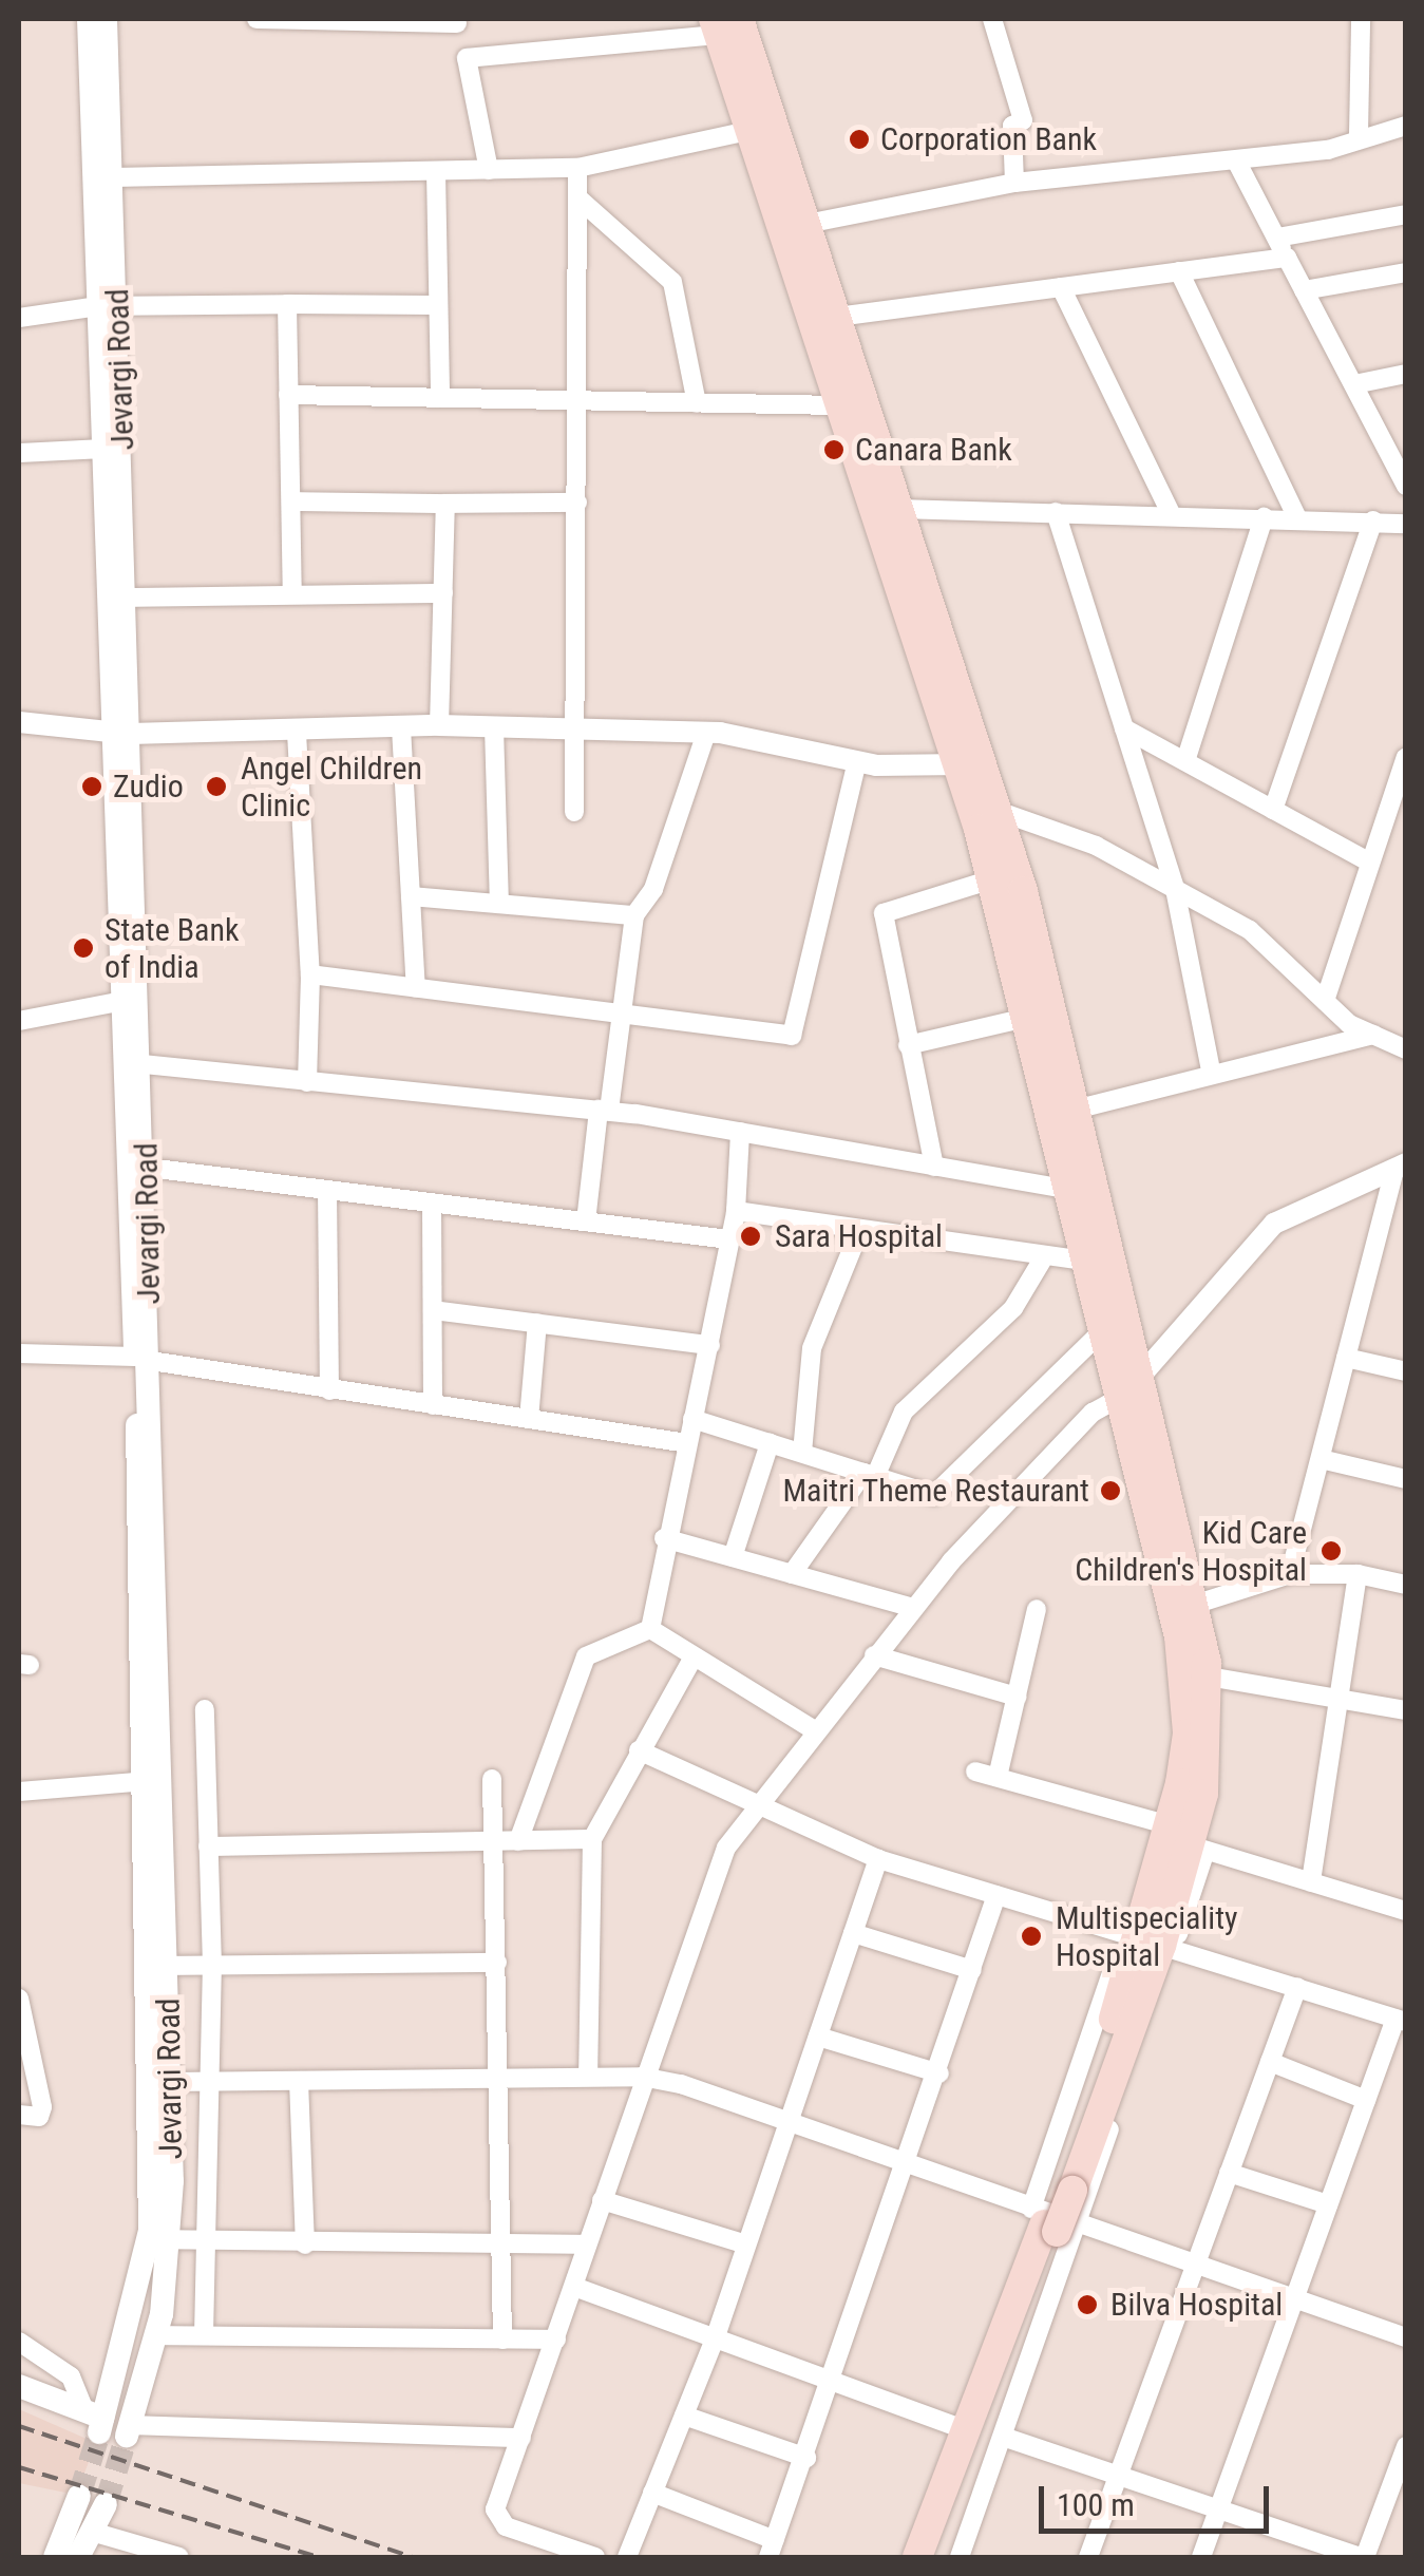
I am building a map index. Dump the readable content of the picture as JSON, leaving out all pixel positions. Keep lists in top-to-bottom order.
{
  "streets": {
    "main road": ["Jevargi Road"]
  },
  "places": [
    "Corporation Bank",
    "Canara Bank",
    "Zudio",
    "Angel Children Clinic",
    "State Bank of India",
    "Sara Hospital",
    "Maitri Theme Restaurant",
    "Kid Care Children's Hospital",
    "Multispeciality Hospital",
    "Bilva Hospital"
  ],
  "scale_bar": "100 m"
}
